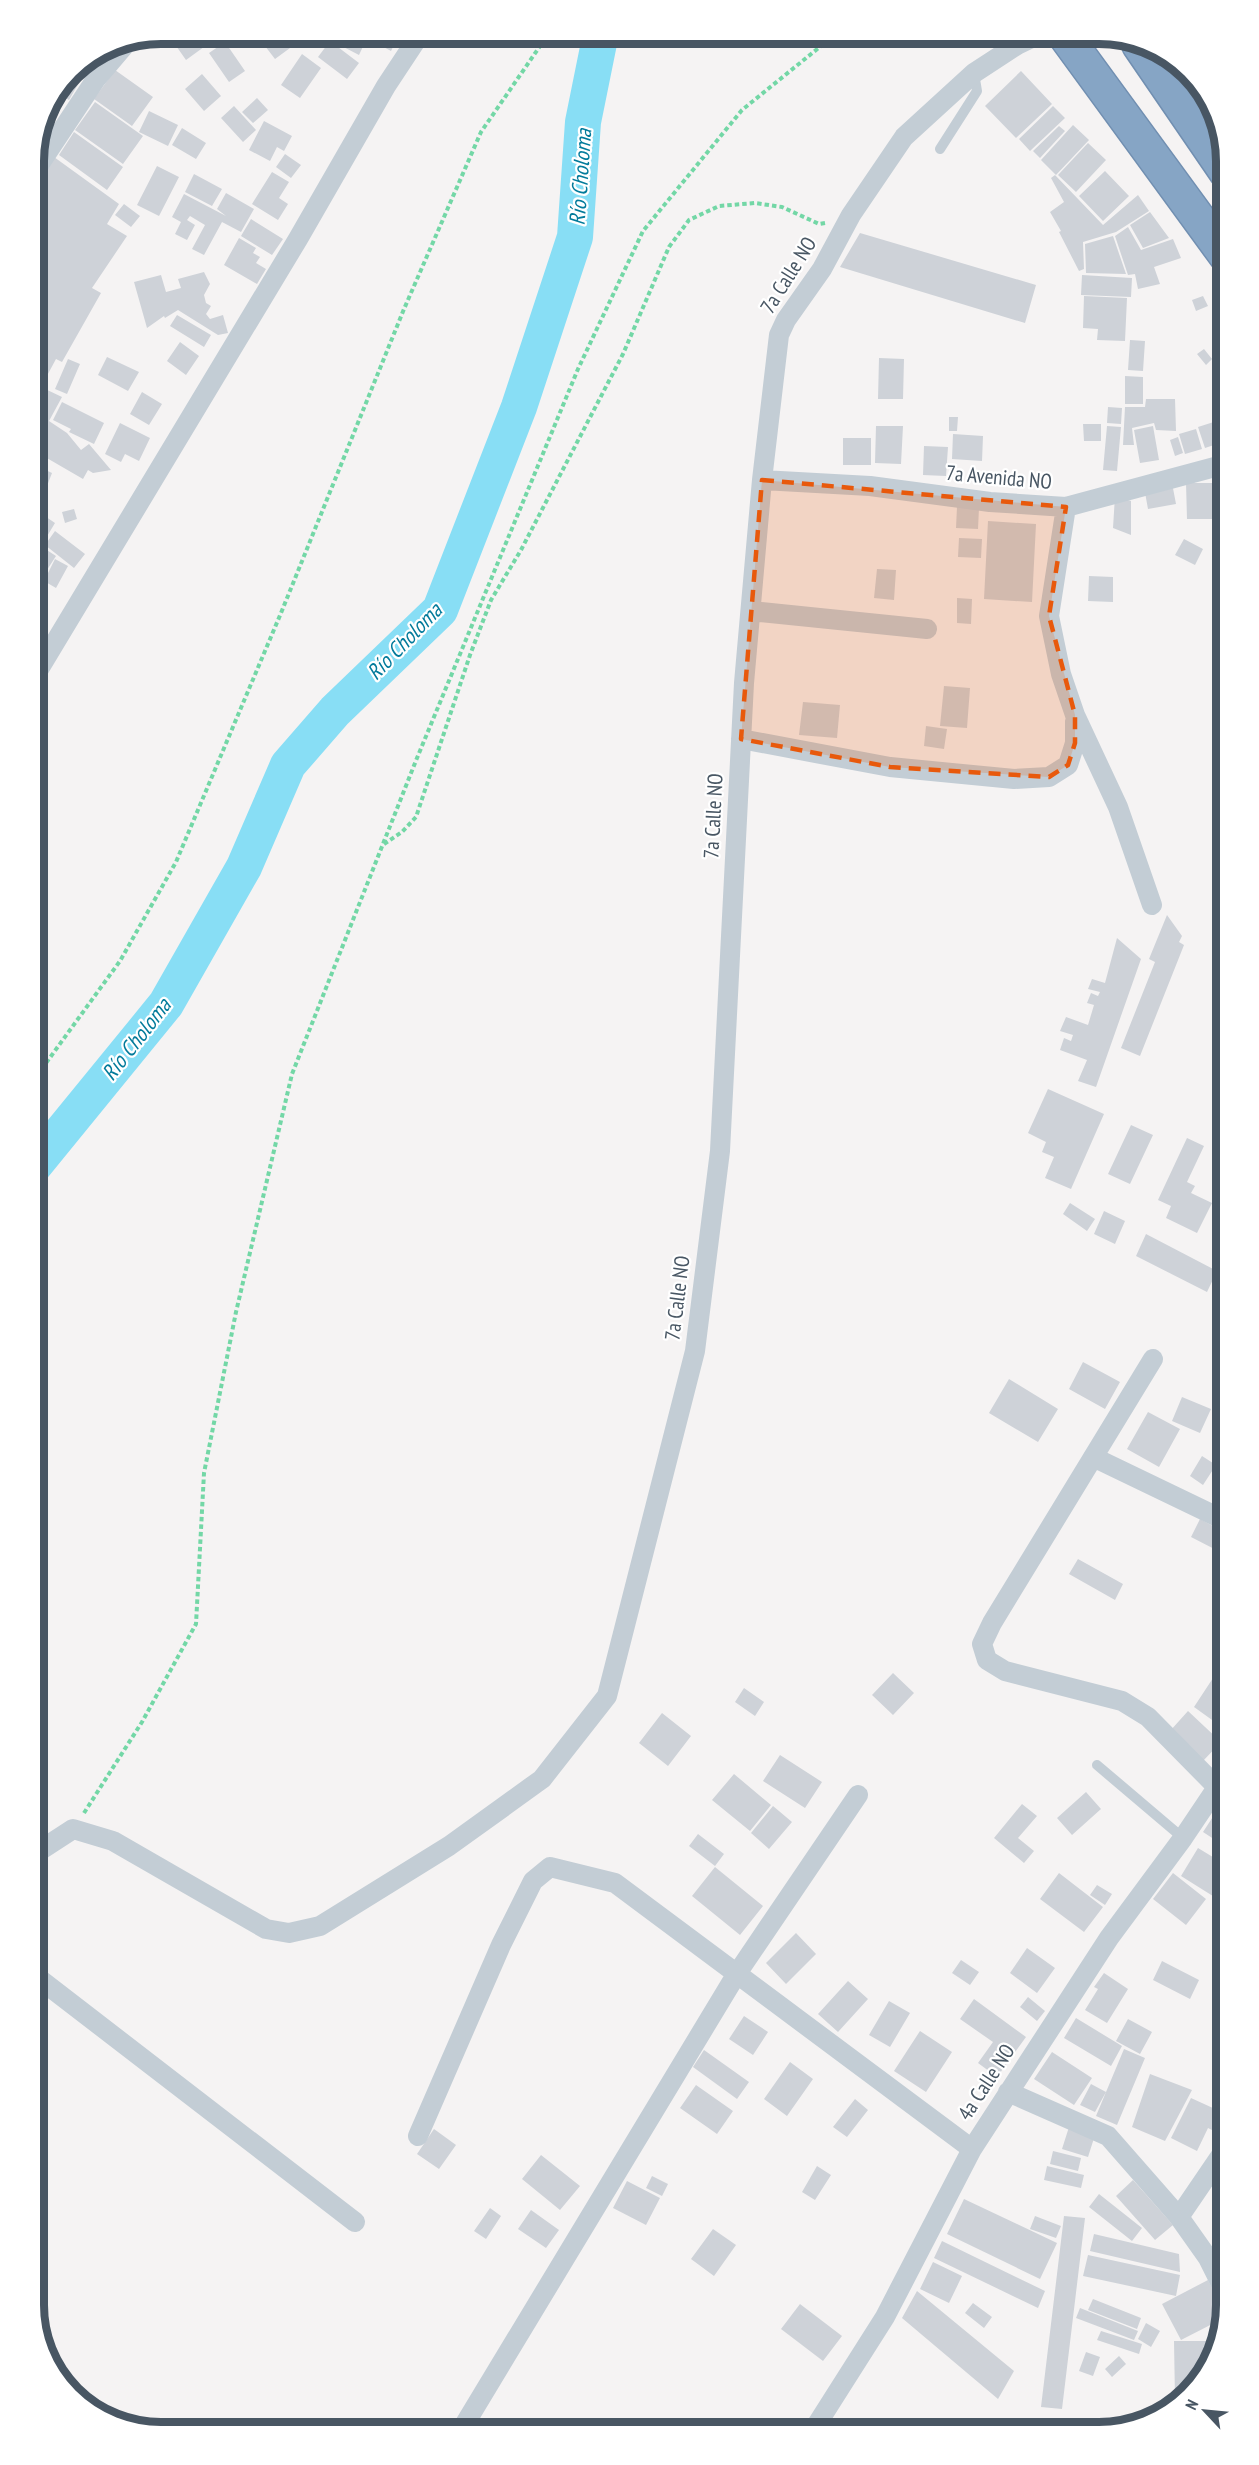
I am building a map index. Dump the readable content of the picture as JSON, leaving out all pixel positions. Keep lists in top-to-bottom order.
{
  "streets": {
    "street": ["7a Calle NO", "7a Avenida NO", "4a Calle NO"]
  },
  "crossings": [
    ["7a Calle NO", "7a Avenida NO"]
  ],
  "water": ["Río Choloma"],
  "north": "top left"
}
